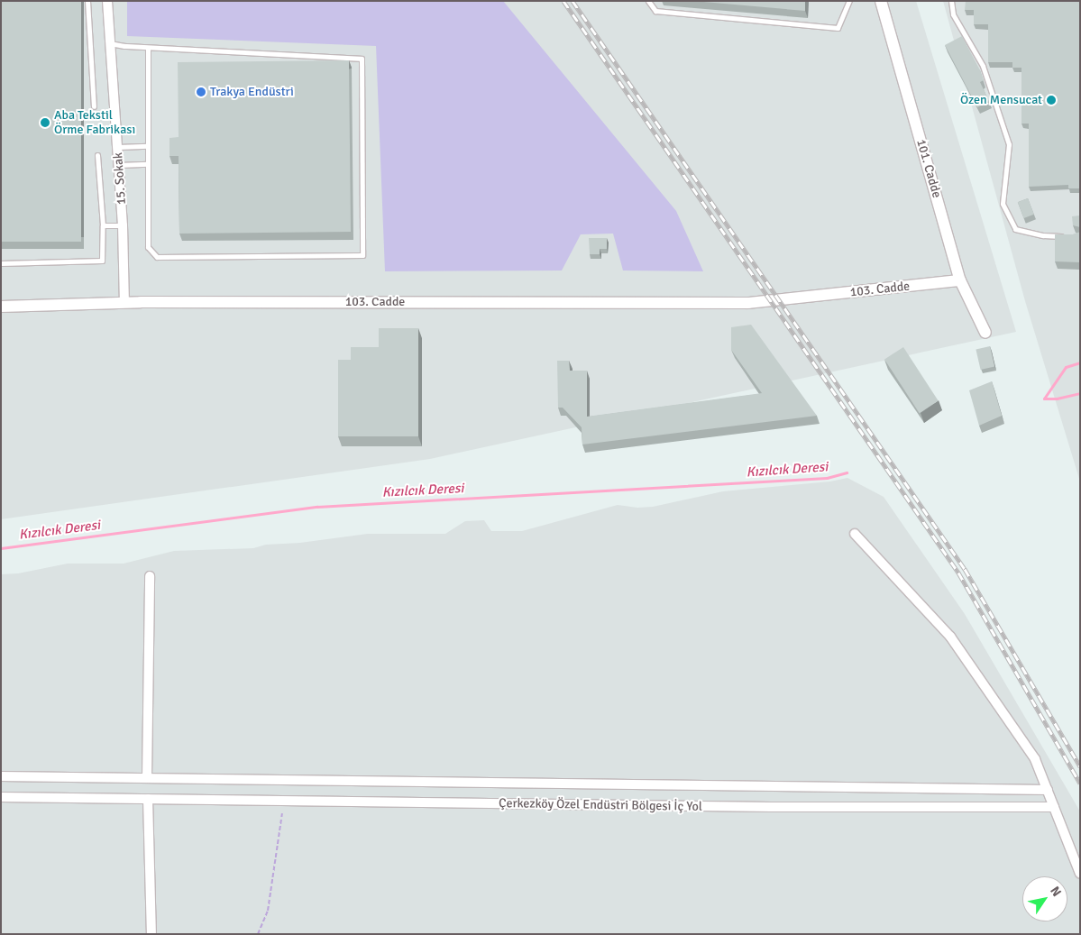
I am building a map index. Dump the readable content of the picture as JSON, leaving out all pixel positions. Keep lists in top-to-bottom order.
{
  "streets": {
    "street": [
      "101. Cadde",
      "15. Sokak",
      "103. Cadde",
      "Çerkezköy Özel Endüstri Bölgesi İç Yol"
    ]
  },
  "crossings": [
    ["101. Cadde", "103. Cadde"],
    ["15. Sokak", "103. Cadde"]
  ],
  "water": ["Kızılcık Deresi"],
  "places": ["Trakya Endüstri", "Özen Mensucat", "Aba Tekstil Örme Fabrikası"],
  "north": "top right"
}
